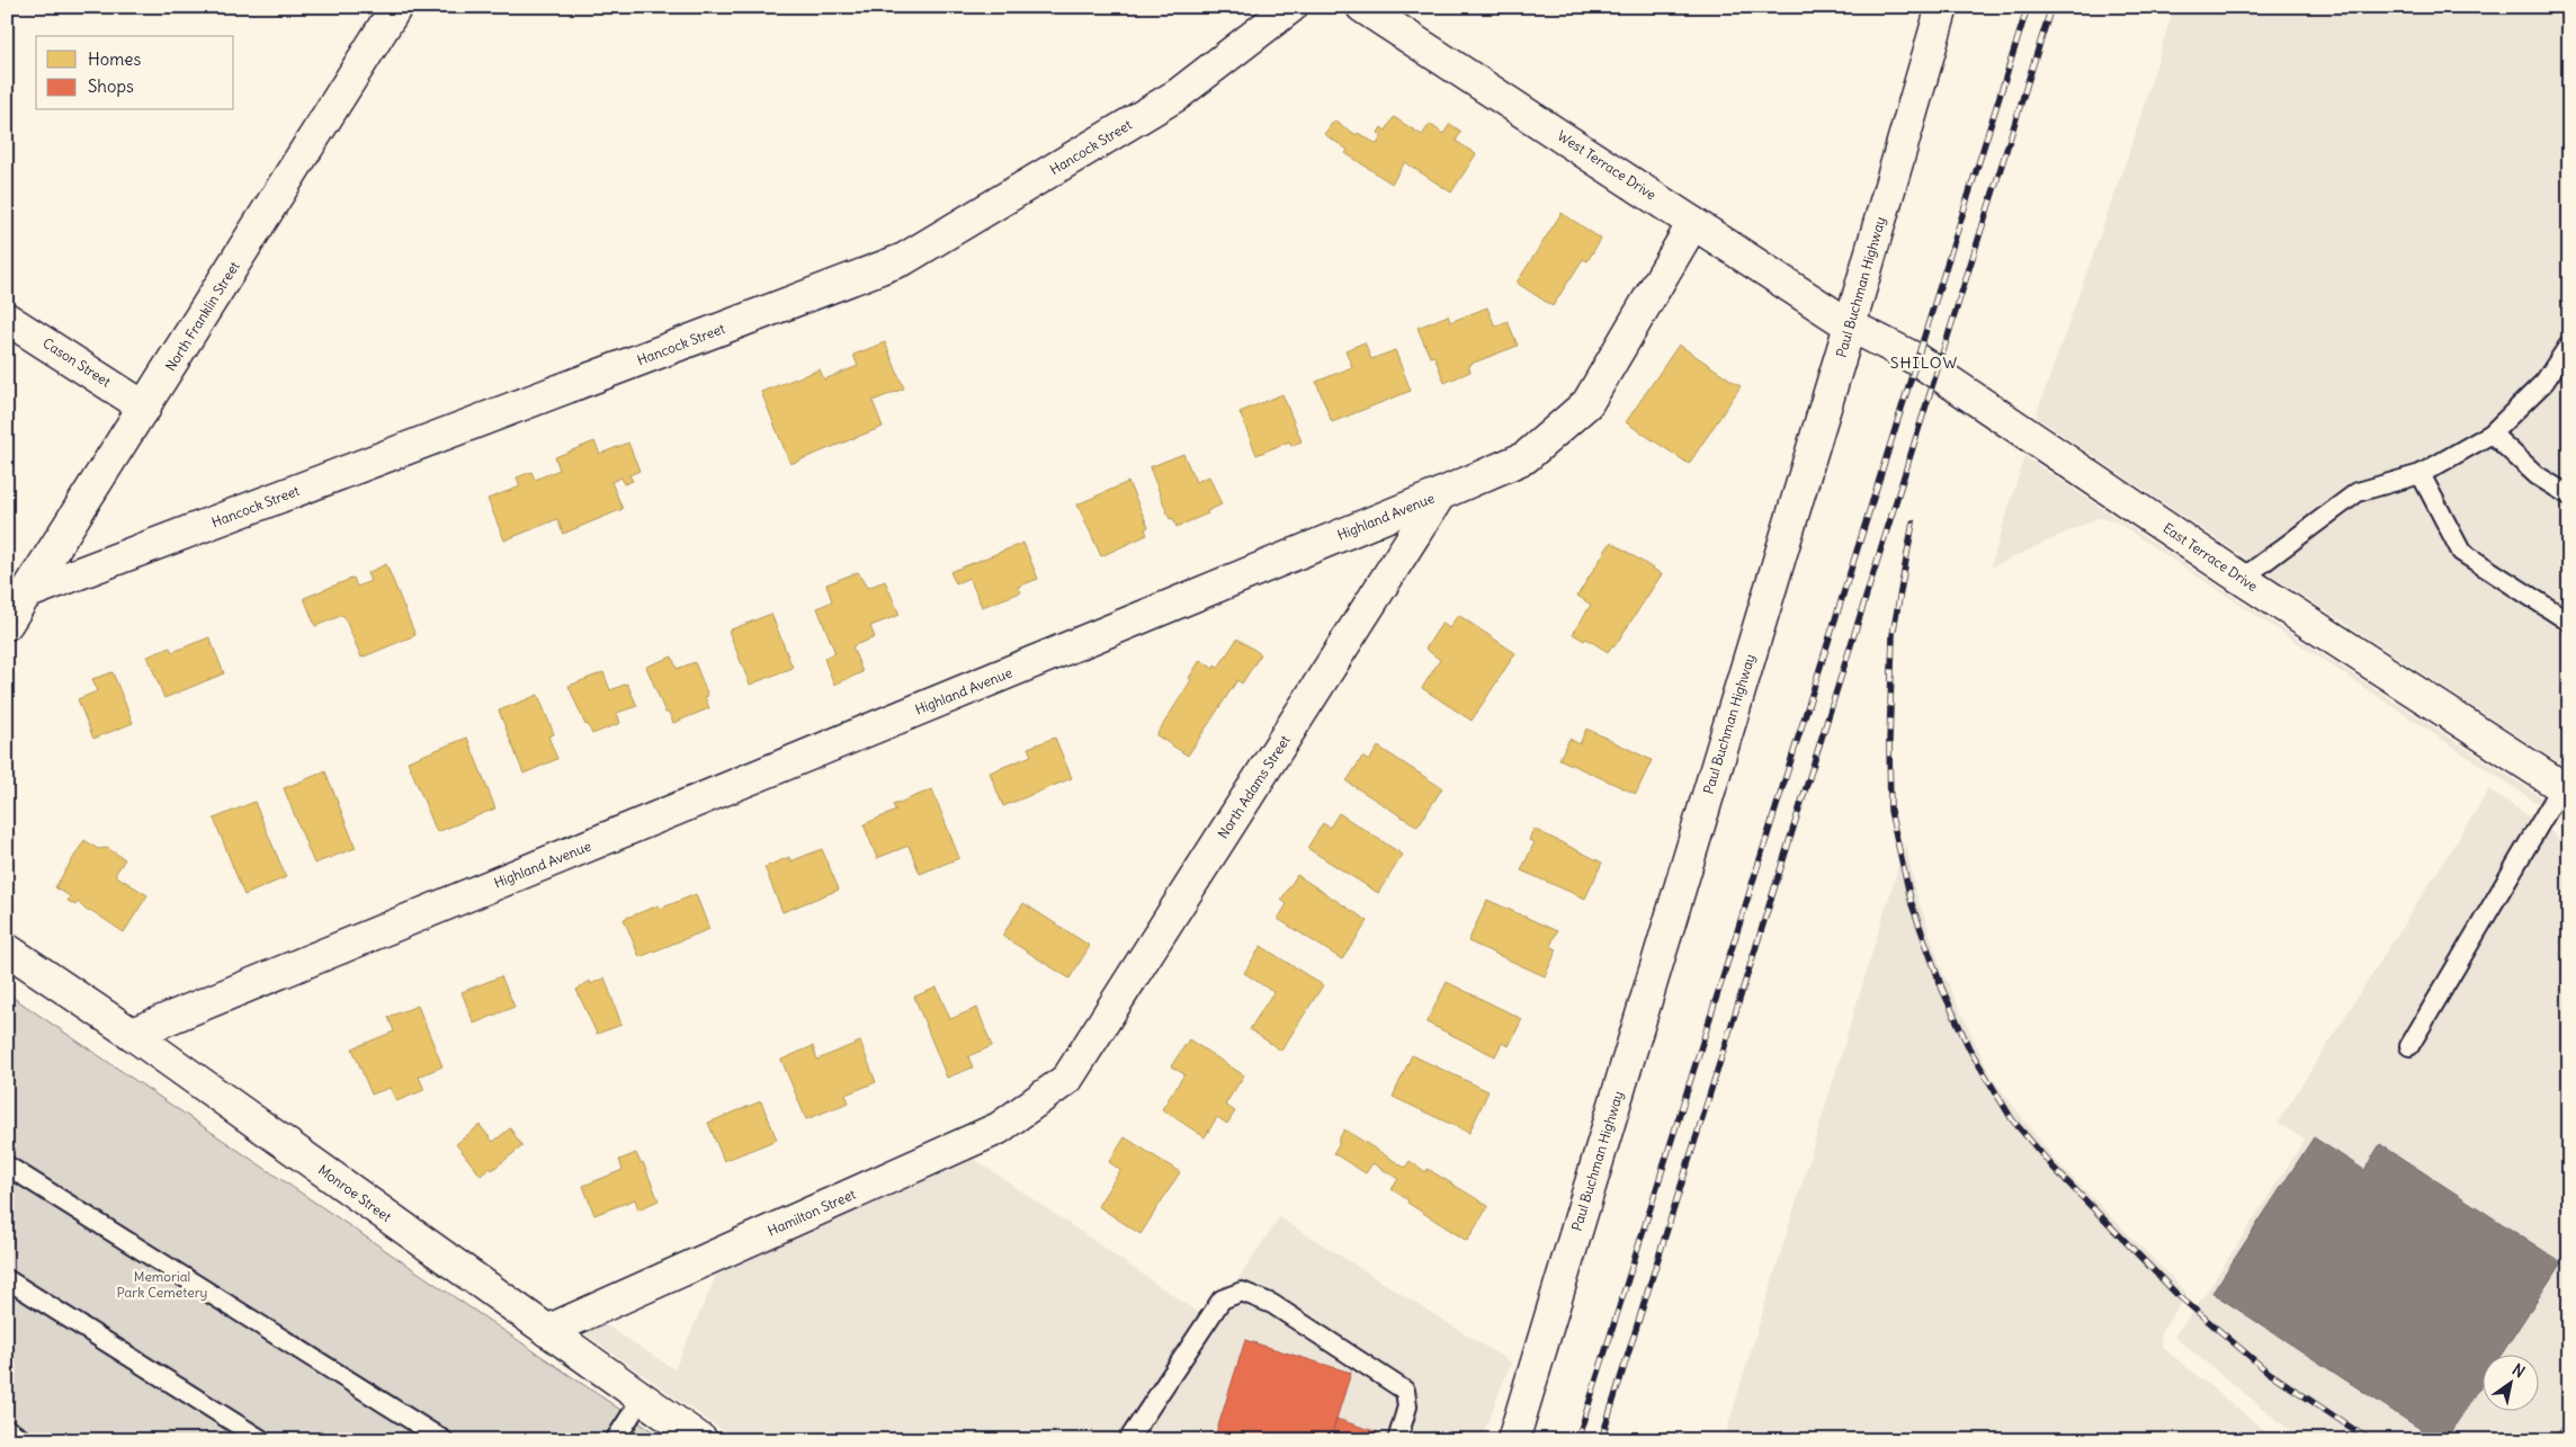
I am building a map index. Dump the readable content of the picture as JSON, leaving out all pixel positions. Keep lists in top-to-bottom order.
{
  "streets": {
    "street": [
      "Hancock Street",
      "West Terrace Drive",
      "Paul Buchman Highway",
      "North Franklin Street",
      "Cason Street",
      "Highland Avenue",
      "East Terrace Drive",
      "North Adams Street",
      "Monroe Street",
      "Hamilton Street"
    ]
  },
  "crossings": [
    ["Hancock Street", "North Franklin Street"],
    ["West Terrace Drive", "Paul Buchman Highway"],
    ["West Terrace Drive", "Highland Avenue"],
    ["West Terrace Drive", "East Terrace Drive"],
    ["Paul Buchman Highway", "East Terrace Drive"],
    ["North Franklin Street", "Cason Street"],
    ["Highland Avenue", "North Adams Street"],
    ["Highland Avenue", "Monroe Street"],
    ["North Adams Street", "Hamilton Street"],
    ["Monroe Street", "Hamilton Street"]
  ],
  "districts": ["SHILOW"],
  "parks": ["Memorial Park Cemetery"],
  "legend": ["Homes", "Shops"],
  "north": "top right"
}
